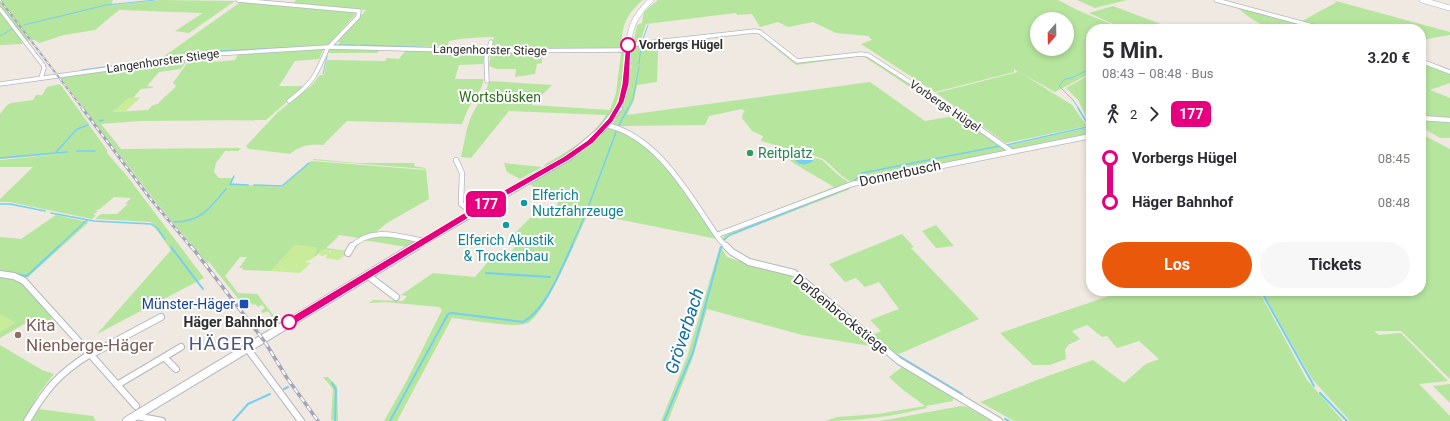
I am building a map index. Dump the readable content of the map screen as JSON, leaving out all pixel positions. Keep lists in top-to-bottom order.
{
  "streets": {
    "street": [
      "Langenhorster Stiege",
      "Vorbergs Hügel",
      "Donnerbusch",
      "Derßenbrockstiege"
    ]
  },
  "crossings": [
    ["Langenhorster Stiege", "Vorbergs Hügel"],
    ["Vorbergs Hügel", "Donnerbusch"],
    ["Donnerbusch", "Derßenbrockstiege"]
  ],
  "districts": ["HÄGER"],
  "water": ["Gröverbach"],
  "parks": ["Wortsbüsken"],
  "places": {
    "other": [
      "Vorbergs Hügel",
      "Reitplatz",
      "Elferich Nutzfahrzeuge",
      "Elferich Akustik & Trockenbau",
      "Häger Bahnhof",
      "Kita Nienberge-Häger"
    ],
    "transit": ["Münster-Häger"]
  },
  "lines": ["bus line 177"],
  "north": "bottom",
  "page": {
    "on_map": "177",
    "heading": ["5 Min.", "08:43 – 08:48 · Bus", "3.20 €"],
    "legs": ["2", "177"],
    "list": [
      {
        "name": "Vorbergs Hügel",
        "value": "08:45"
      },
      {
        "name": "Häger Bahnhof",
        "value": "08:48"
      }
    ],
    "buttons": ["Los", "Tickets"]
  }
}
